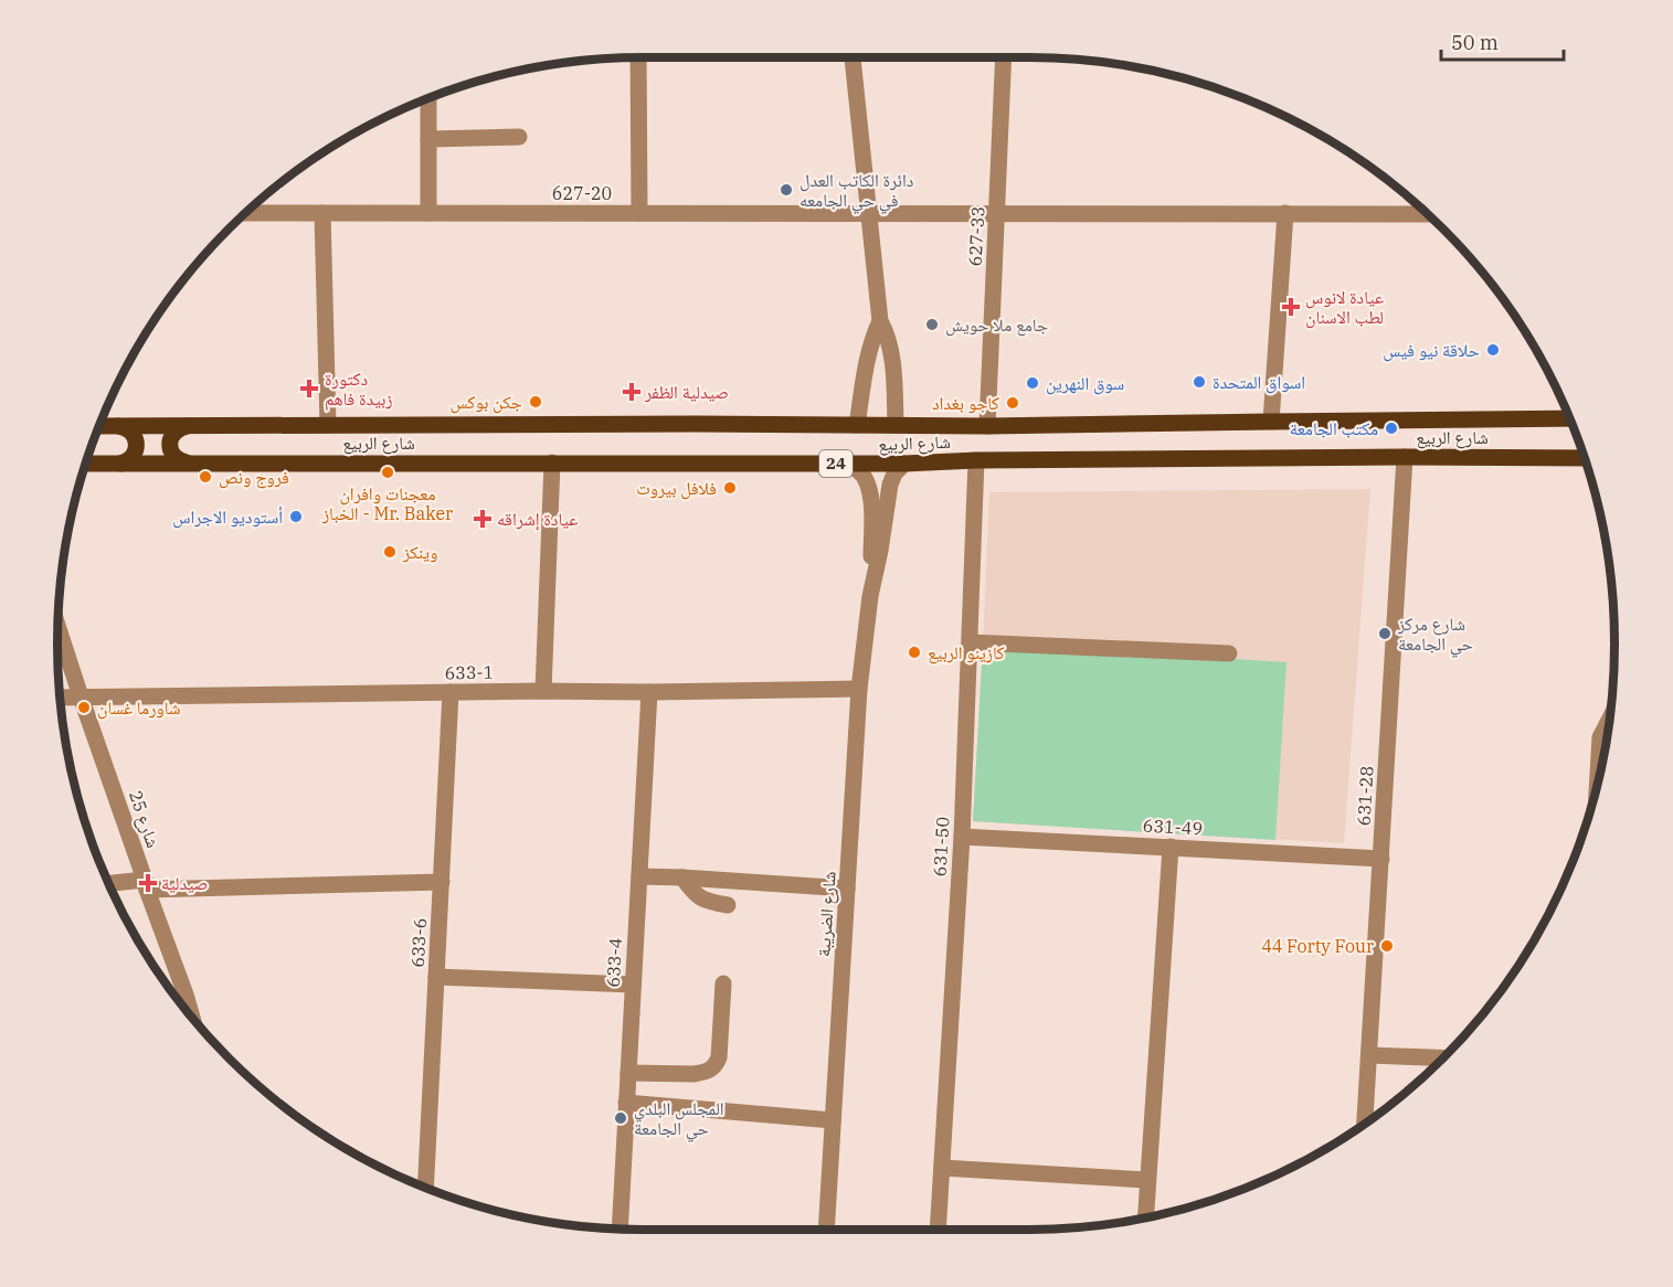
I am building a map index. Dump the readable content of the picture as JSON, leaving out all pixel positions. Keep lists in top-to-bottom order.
{
  "streets": {
    "main road": ["شارع الربيع", "24"],
    "street": [
      "627-20",
      "627-33",
      "633-1",
      "631-28",
      "شارع 25",
      "631-49",
      "631-50",
      "شارع الضريبة",
      "633-6",
      "633-4"
    ]
  },
  "crossings": [
    ["627-20", "627-33"],
    ["627-33", "شارع الربيع"],
    ["شارع الربيع", "631-28"],
    ["شارع الربيع", "631-50"],
    ["شارع الربيع", "شارع الضريبة"],
    ["633-1", "شارع 25"],
    ["633-1", "شارع الضريبة"],
    ["633-1", "633-6"],
    ["633-1", "633-4"],
    ["631-28", "631-49"],
    ["631-49", "631-50"]
  ],
  "places": {
    "other": [
      "دائرة الكاتب العدل في حي الجامعه",
      "جامع ملا حويش",
      "حلاقة نيو فيس",
      "اسواق المتحدة",
      "سوق النهرين",
      "جكن بوكس",
      "كاجو بغداد",
      "مكتب الجامعة",
      "معجنات وافران الخباز - Mr. Baker",
      "فروج ونص",
      "فلافل بيروت",
      "أستوديو الاجراس",
      "وينكز",
      "شارع مركز حي الجامعة",
      "كازينو الربيع",
      "شاورما غسان",
      "44 Forty Four",
      "المجلس البلدي حي الجامعة"
    ],
    "health": [
      "عيادة لانوس لطب الاسنان",
      "دكتورة زبيدة فاهم",
      "صيدلية الظفر",
      "عيادة إشراقه",
      "صيدلية"
    ]
  },
  "scale_bar": "50 m"
}
